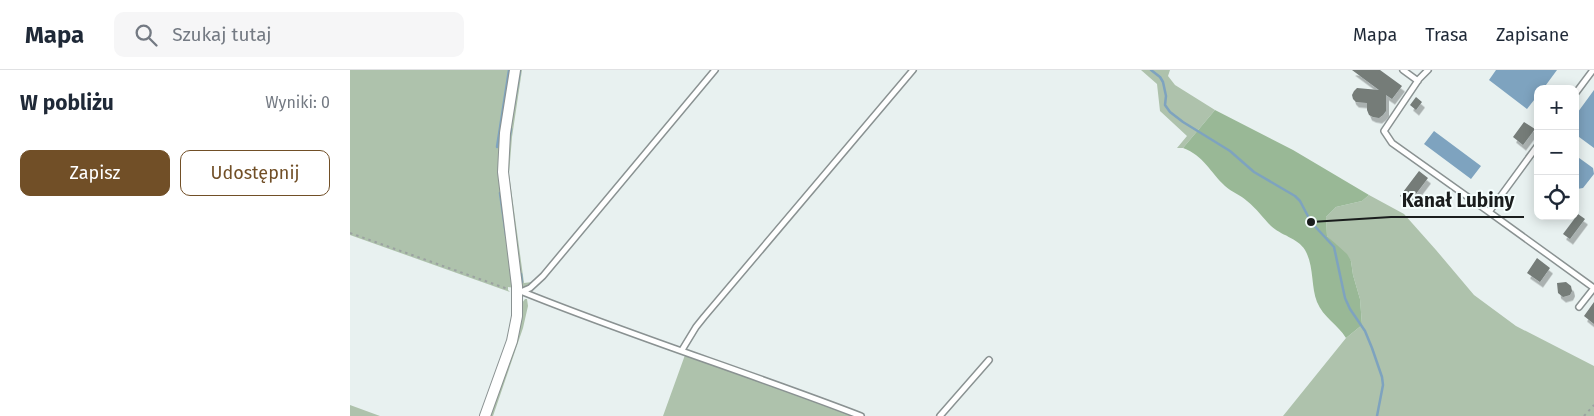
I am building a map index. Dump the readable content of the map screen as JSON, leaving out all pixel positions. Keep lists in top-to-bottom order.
{
  "places": ["Kanał Lubiny"],
  "page": {
    "header": "Mapa",
    "search": "Szukaj tutaj",
    "nav": ["Mapa", "Trasa", "Zapisane"],
    "heading": ["W pobliżu", "Wyniki: 0"],
    "map_buttons": ["+", "−"],
    "buttons": ["Zapisz", "Udostępnij"]
  }
}
